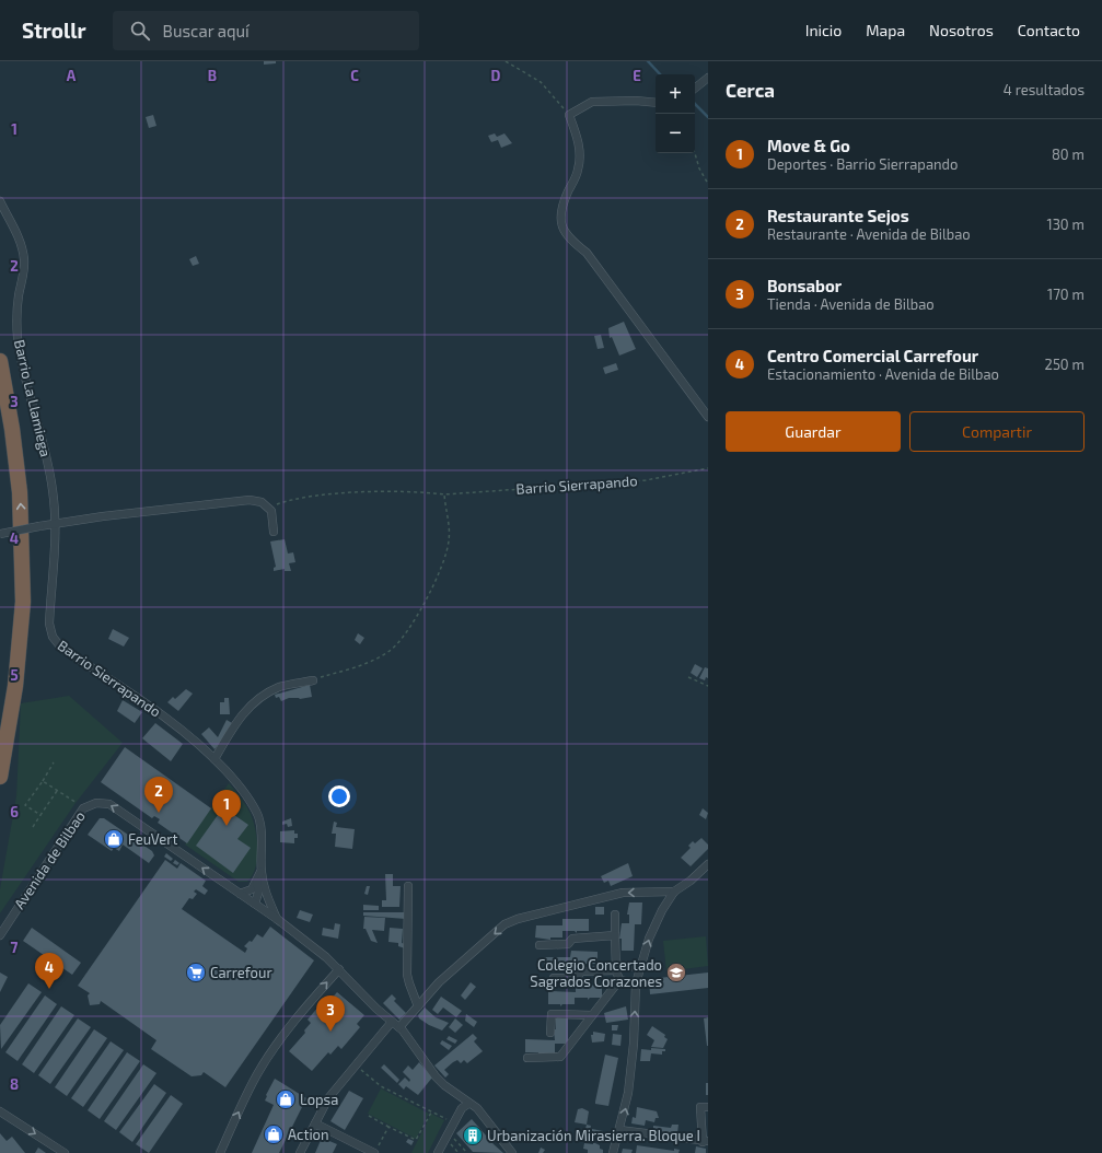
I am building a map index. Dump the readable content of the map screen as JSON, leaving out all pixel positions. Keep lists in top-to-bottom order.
{
  "streets": {
    "street": ["Barrio La Llamiega", "Barrio Sierrapando", "Avenida de Bilbao"]
  },
  "crossings": [
    ["Barrio La Llamiega", "Barrio Sierrapando"],
    ["Barrio Sierrapando", "Avenida de Bilbao"]
  ],
  "one_way": ["Avenida de Bilbao"],
  "places": {
    "shop": ["FeuVert", "Lopsa", "Action"],
    "supermarket": ["Carrefour"],
    "school or university": ["Colegio Concertado Sagrados Corazones"],
    "building": ["Urbanización Mirasierra. Bloque I"]
  },
  "page": {
    "header": "Strollr",
    "search": "Buscar aquí",
    "nav": [
      "Inicio",
      "Mapa",
      "Nosotros",
      "Contacto"
    ],
    "heading": ["Cerca", "4 resultados"],
    "map_buttons": ["+", "−"],
    "list": [
      {
        "mark": "1",
        "name": "Move & Go",
        "note": "Deportes · Barrio Sierrapando",
        "value": "80 m"
      },
      {
        "mark": "2",
        "name": "Restaurante Sejos",
        "note": "Restaurante · Avenida de Bilbao",
        "value": "130 m"
      },
      {
        "mark": "3",
        "name": "Bonsabor",
        "note": "Tienda · Avenida de Bilbao",
        "value": "170 m"
      },
      {
        "mark": "4",
        "name": "Centro Comercial Carrefour",
        "note": "Estacionamiento · Avenida de Bilbao",
        "value": "250 m"
      }
    ],
    "buttons": ["Guardar", "Compartir"],
    "pins": [
      "2",
      "1",
      "4",
      "3"
    ]
  },
  "grid": {
    "columns": [
      "A",
      "B",
      "C",
      "D",
      "E"
    ],
    "rows": [
      "1",
      "2",
      "3",
      "4",
      "5",
      "6",
      "7",
      "8"
    ]
  }
}
